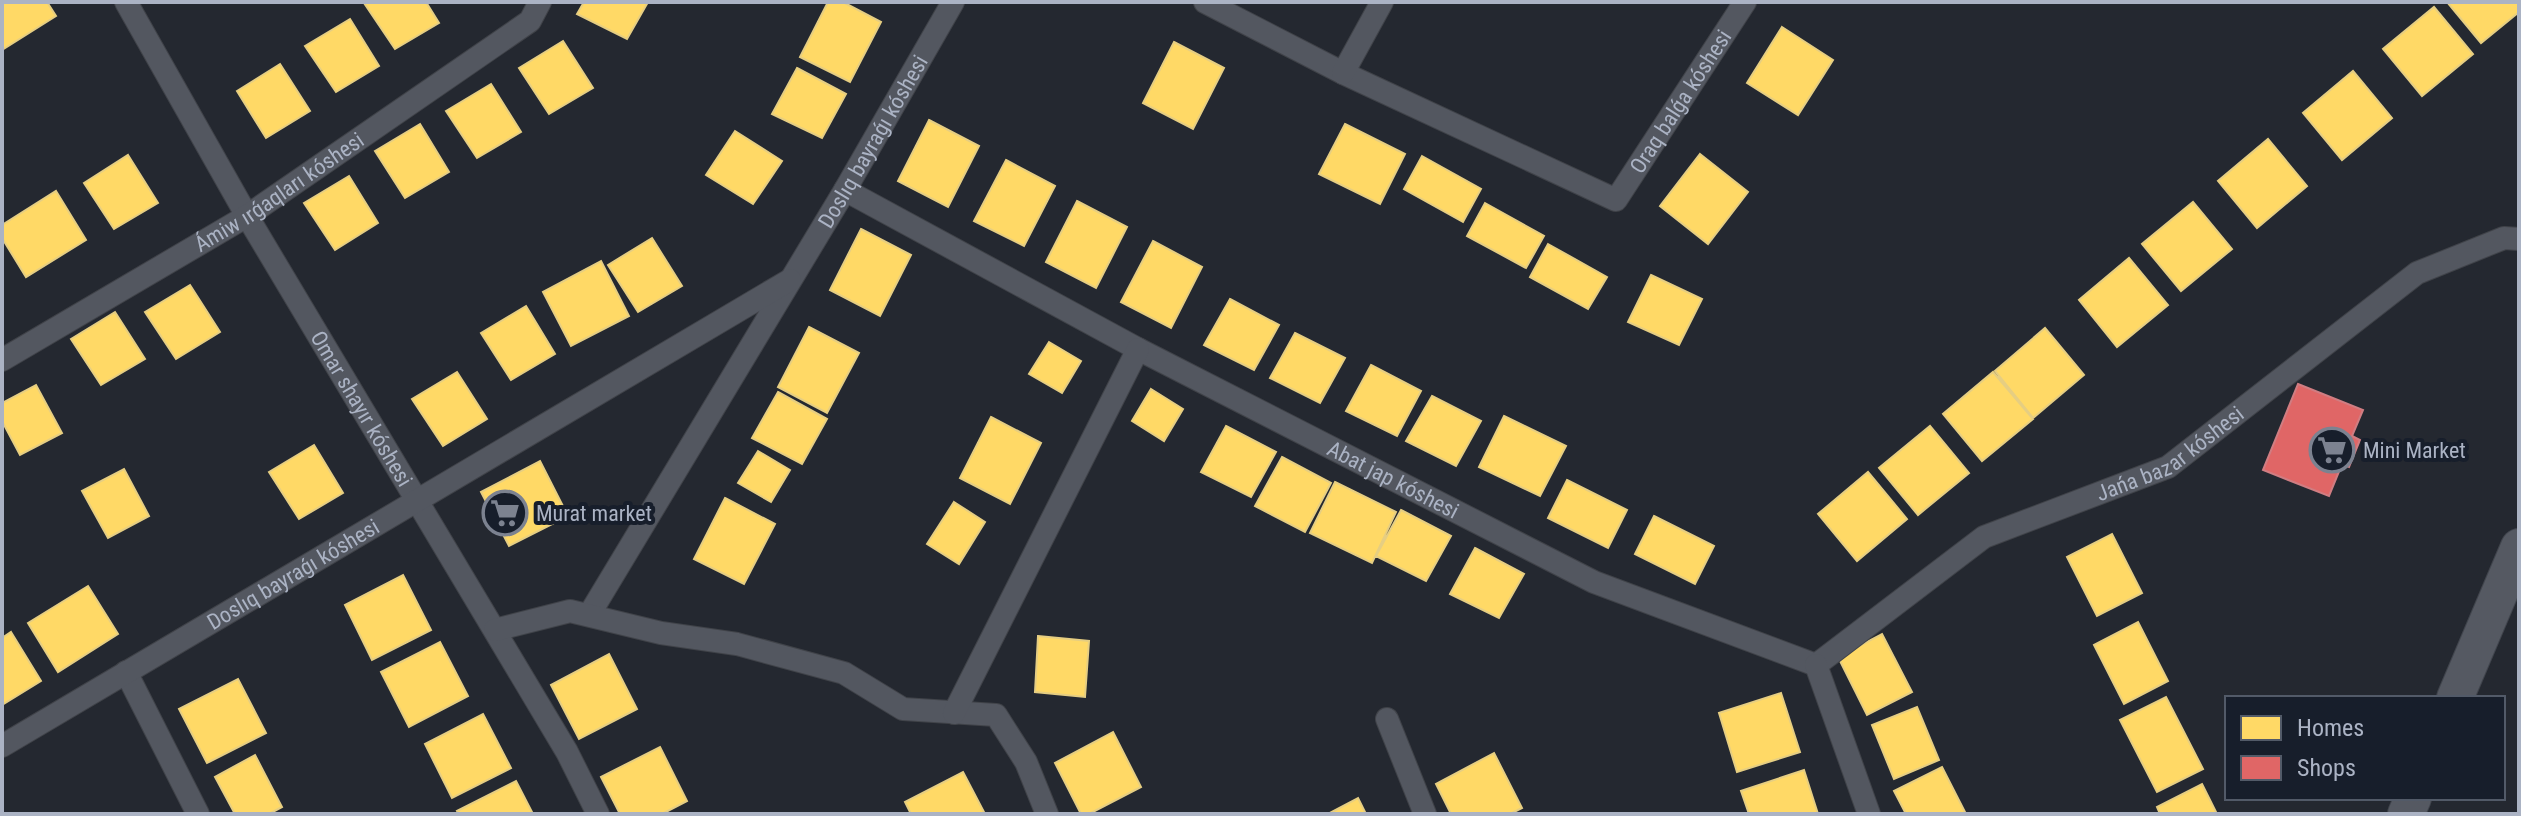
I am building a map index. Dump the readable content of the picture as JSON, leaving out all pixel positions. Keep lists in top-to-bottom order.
{
  "streets": {
    "street": [
      "Oraq balǵa kóshesi",
      "Doslıq bayraǵı kóshesi",
      "Ámiw ırǵaqları kóshesi",
      "Omar shayır kóshesi",
      "Jańa bazar kóshesi",
      "Abat jap kóshesi"
    ]
  },
  "crossings": [
    ["Doslıq bayraǵı kóshesi", "Omar shayır kóshesi"],
    ["Doslıq bayraǵı kóshesi", "Abat jap kóshesi"],
    ["Ámiw ırǵaqları kóshesi", "Omar shayır kóshesi"],
    ["Jańa bazar kóshesi", "Abat jap kóshesi"]
  ],
  "places": {
    "supermarket": ["Mini Market", "Murat market"]
  },
  "legend": ["Homes", "Shops"]
}
